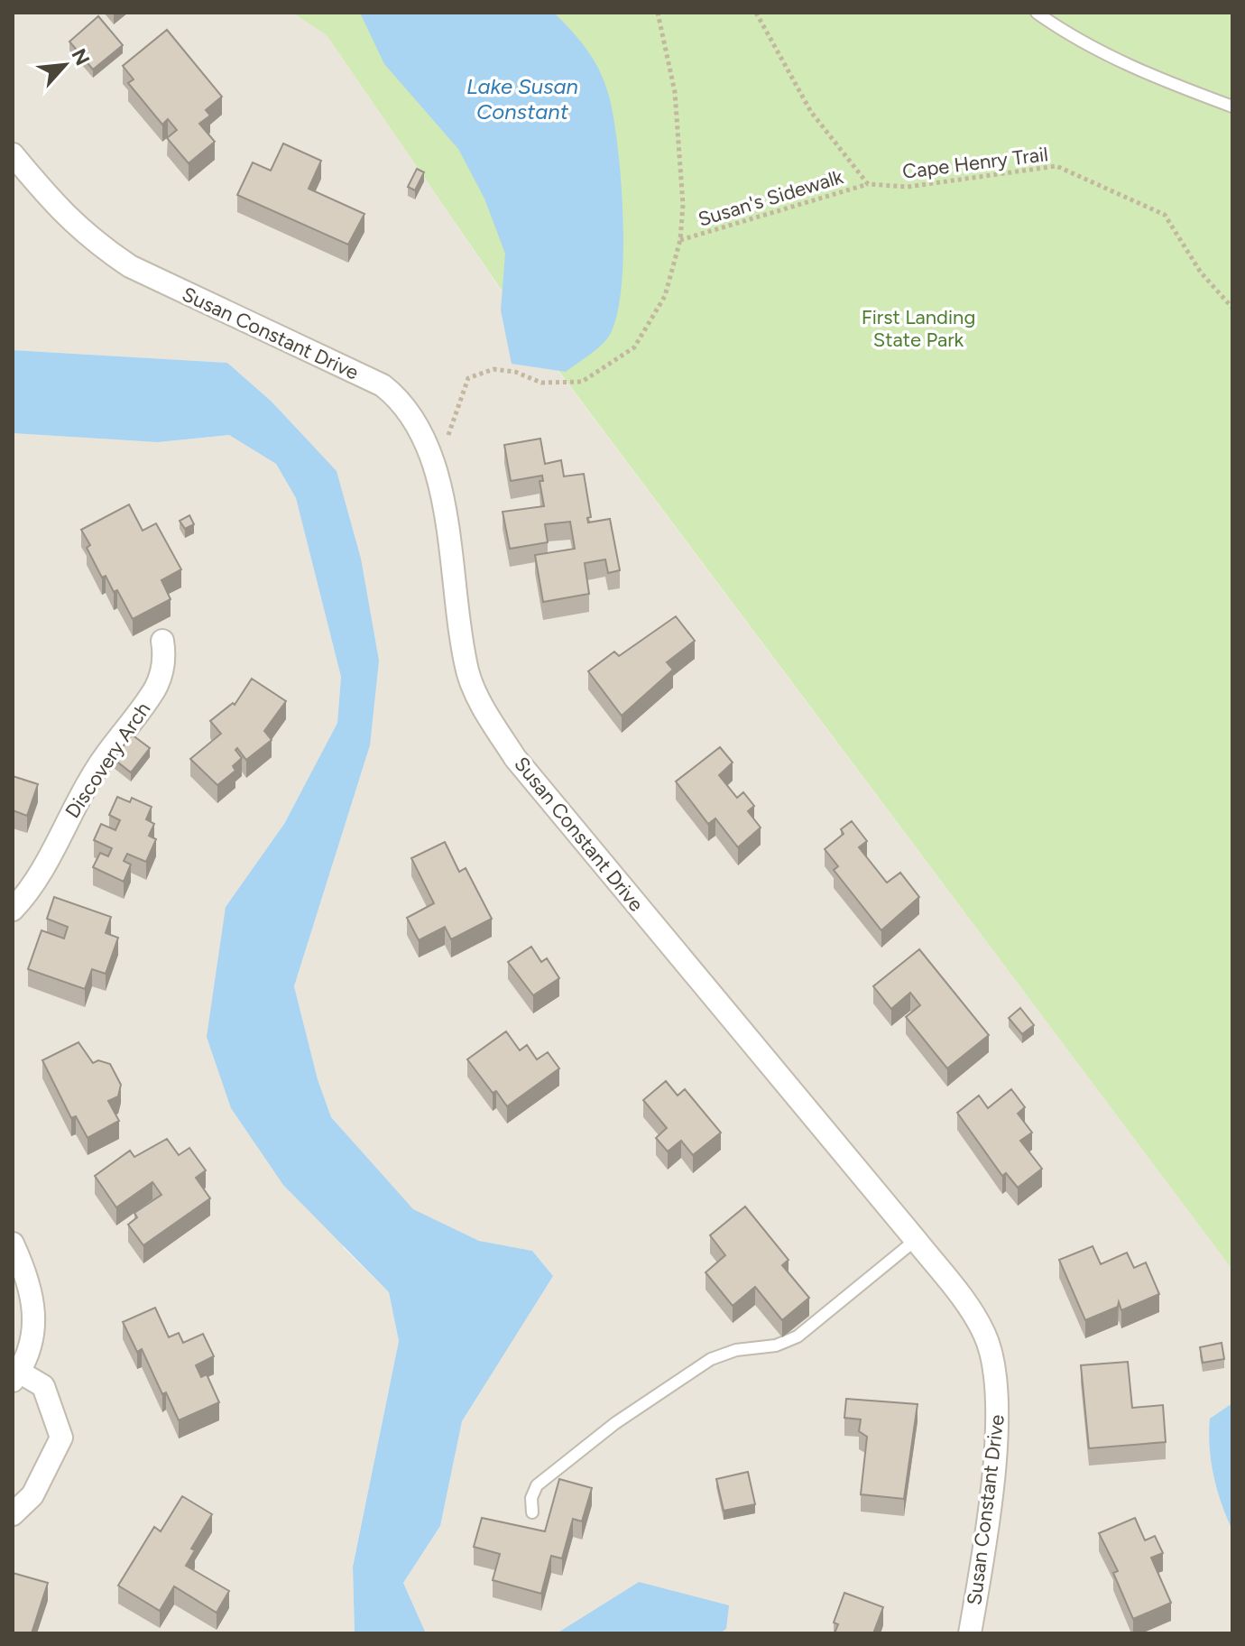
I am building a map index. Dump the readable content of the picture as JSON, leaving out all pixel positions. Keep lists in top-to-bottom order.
{
  "streets": {
    "street": ["Susan Constant Drive", "Discovery Arch"],
    "path": ["Cape Henry Trail", "Susan's Sidewalk"]
  },
  "crossings": [
    ["Cape Henry Trail", "Susan's Sidewalk"],
    ["Susan's Sidewalk", "Susan Constant Drive"]
  ],
  "water": ["Lake Susan Constant"],
  "parks": ["First Landing State Park"],
  "north": "top right"
}
